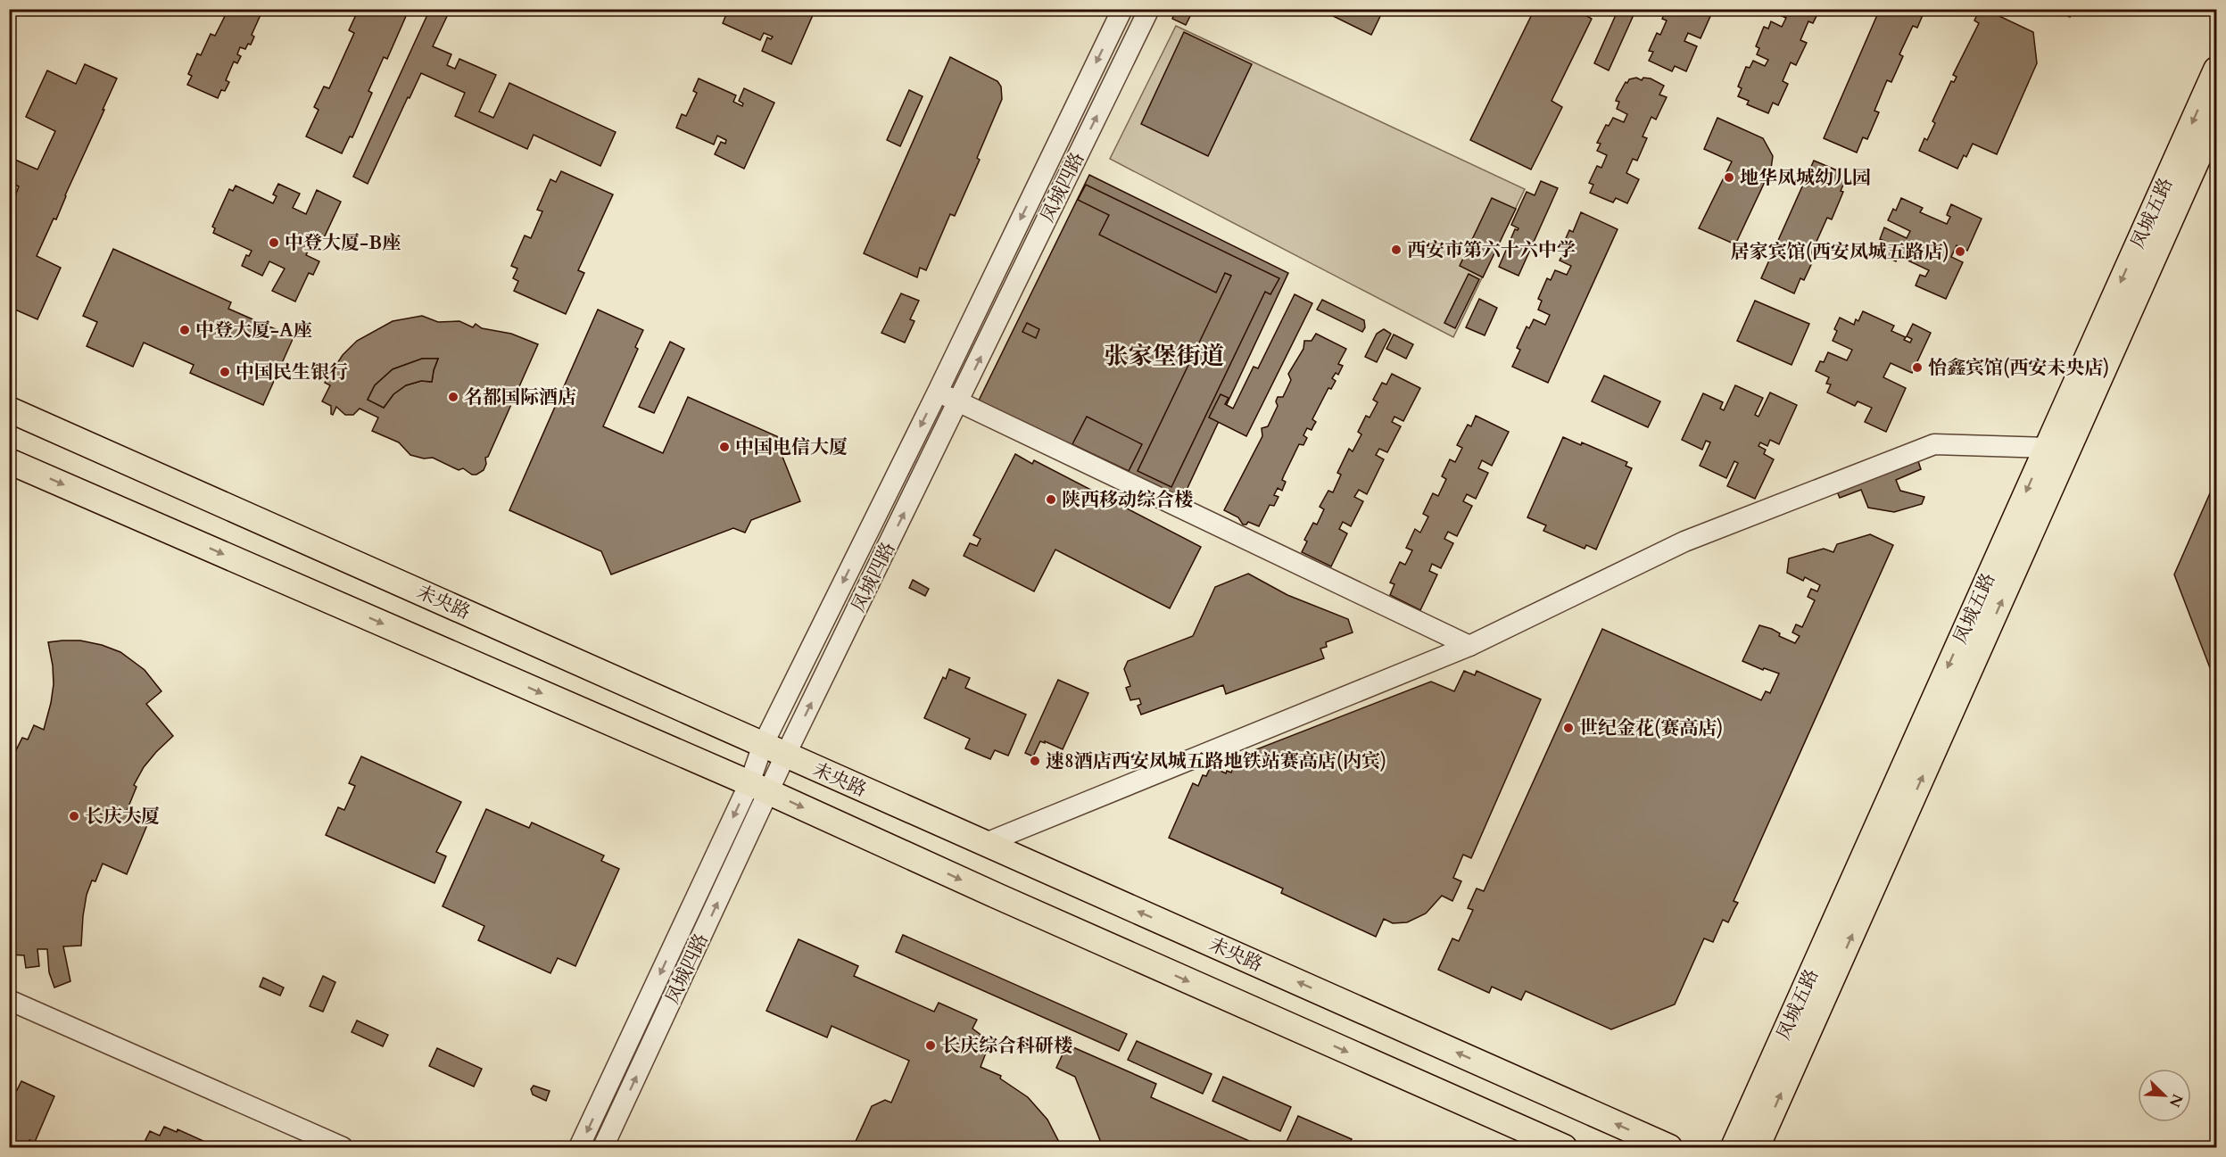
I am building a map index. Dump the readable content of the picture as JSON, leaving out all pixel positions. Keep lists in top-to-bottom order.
{
  "streets": {
    "main road": ["凤城五路", "未央路"],
    "street": ["凤城四路"]
  },
  "crossings": [
    ["凤城四路", "未央路"]
  ],
  "districts": ["张家堡街道"],
  "places": [
    "地华凤城幼儿园",
    "中登大厦-B座",
    "西安市第六十六中学",
    "居家宾馆(西安凤城五路店)",
    "中登大厦-A座",
    "怡鑫宾馆(西安未央店)",
    "中国民生银行",
    "名都国际酒店",
    "中国电信大厦",
    "陕西移动综合楼",
    "世纪金花(赛高店)",
    "速8酒店西安凤城五路地铁站赛高店(内宾)",
    "长庆大厦",
    "长庆综合科研楼"
  ],
  "north": "bottom right"
}
